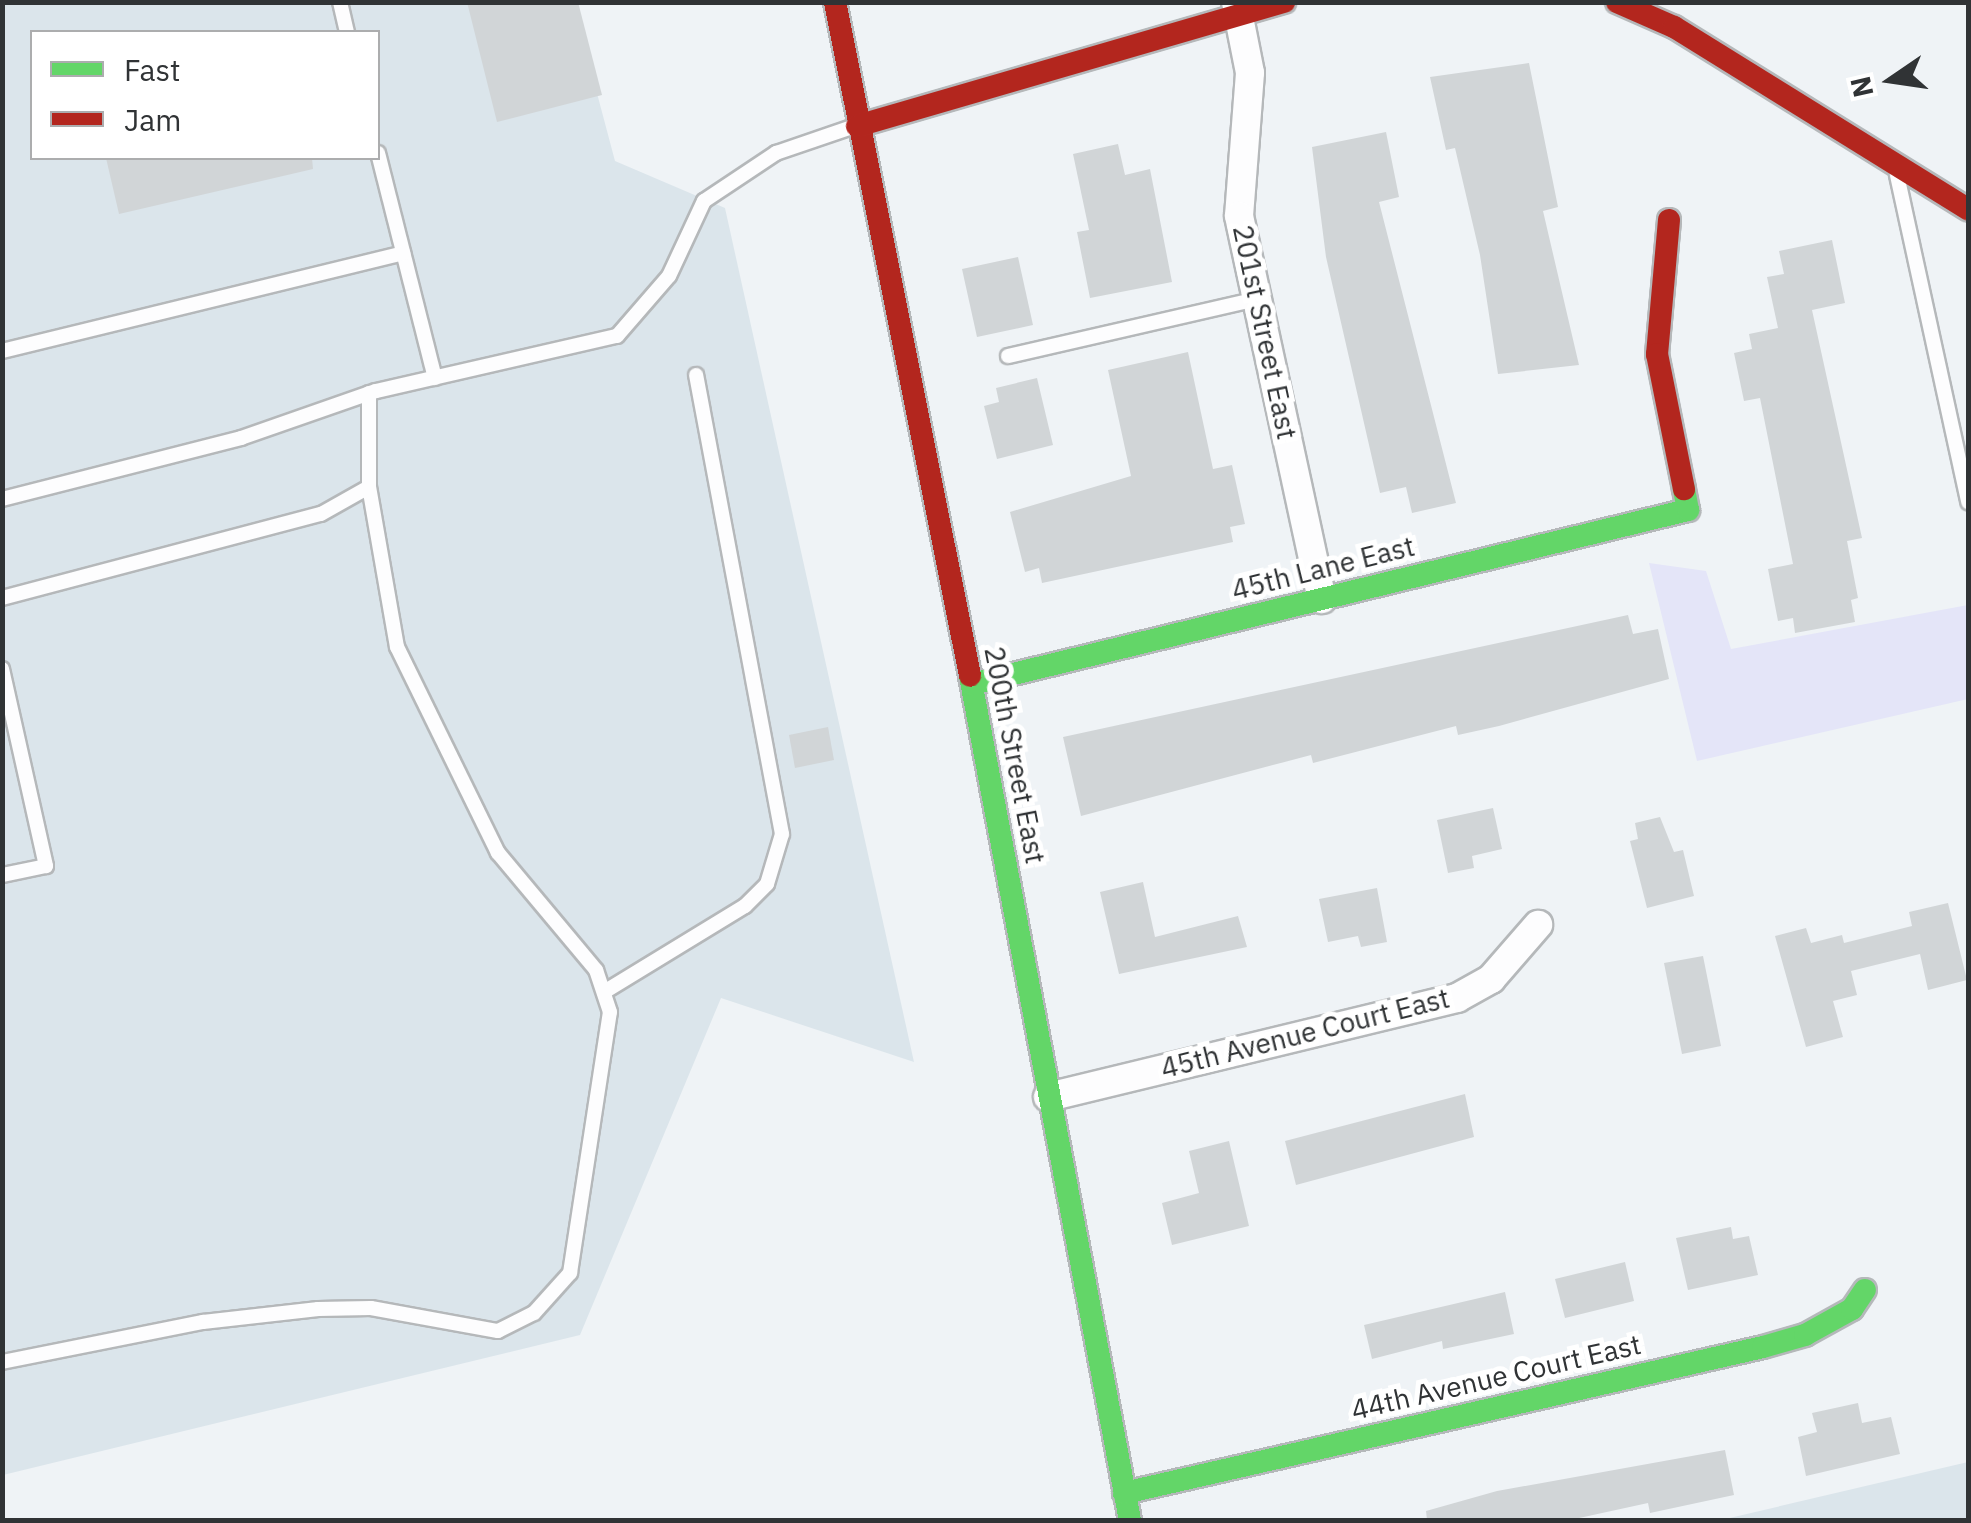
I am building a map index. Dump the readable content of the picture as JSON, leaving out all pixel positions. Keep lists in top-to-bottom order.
{
  "streets": {
    "street": [
      "201st Street East",
      "45th Lane East",
      "200th Street East",
      "45th Avenue Court East",
      "44th Avenue Court East"
    ]
  },
  "crossings": [
    ["201st Street East", "45th Lane East"],
    ["45th Lane East", "200th Street East"],
    ["200th Street East", "45th Avenue Court East"],
    ["200th Street East", "44th Avenue Court East"]
  ],
  "legend": ["Fast", "Jam"],
  "north": "left"
}
